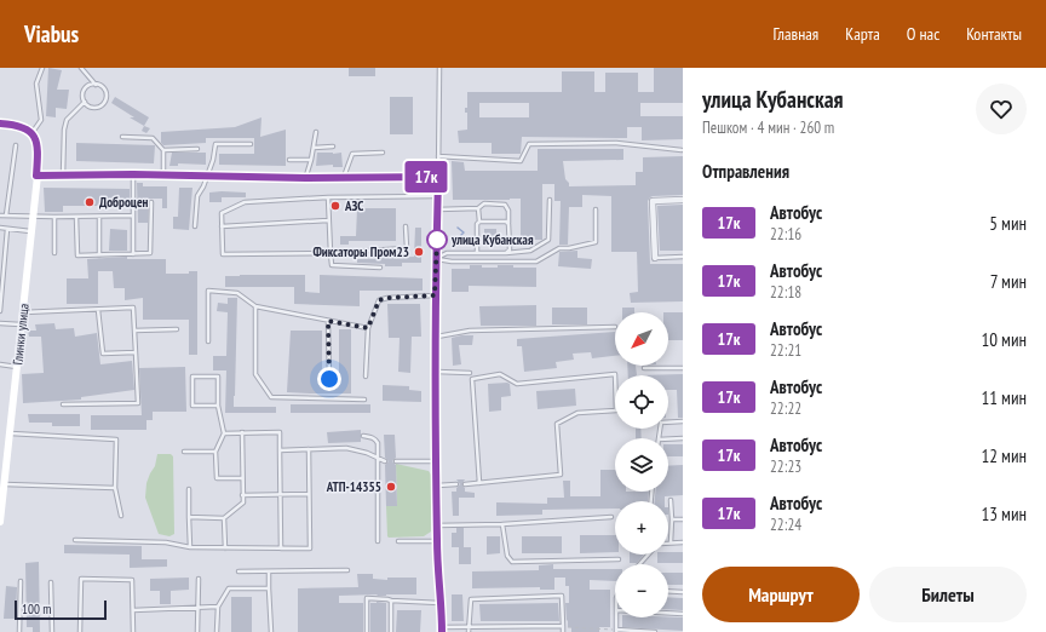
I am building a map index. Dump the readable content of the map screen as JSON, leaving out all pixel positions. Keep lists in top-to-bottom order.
{
  "streets": {
    "main road": ["Глинки улица"]
  },
  "places": [
    "Доброцен",
    "АЗС",
    "улица Кубанская",
    "Фиксаторы Пром23",
    "АТП-14355"
  ],
  "lines": ["bus line 17к"],
  "scale_bar": "100 m",
  "north": "bottom left",
  "page": {
    "header": "Viabus",
    "nav": [
      "Главная",
      "Карта",
      "О нас",
      "Контакты"
    ],
    "on_map": "17к",
    "heading": [
      ["улица Кубанская", "Пешком · 4 мин · 260 m"],
      "Отправления"
    ],
    "list": [
      {
        "mark": "17к",
        "name": "Автобус",
        "note": "22:16",
        "value": "5 мин"
      },
      {
        "mark": "17к",
        "name": "Автобус",
        "note": "22:18",
        "value": "7 мин"
      },
      {
        "mark": "17к",
        "name": "Автобус",
        "note": "22:21",
        "value": "10 мин"
      },
      {
        "mark": "17к",
        "name": "Автобус",
        "note": "22:22",
        "value": "11 мин"
      },
      {
        "mark": "17к",
        "name": "Автобус",
        "note": "22:23",
        "value": "12 мин"
      },
      {
        "mark": "17к",
        "name": "Автобус",
        "note": "22:24",
        "value": "13 мин"
      }
    ],
    "map_buttons": ["+", "−"],
    "buttons": ["Маршрут", "Билеты"],
    "scale": "100 m"
  }
}
